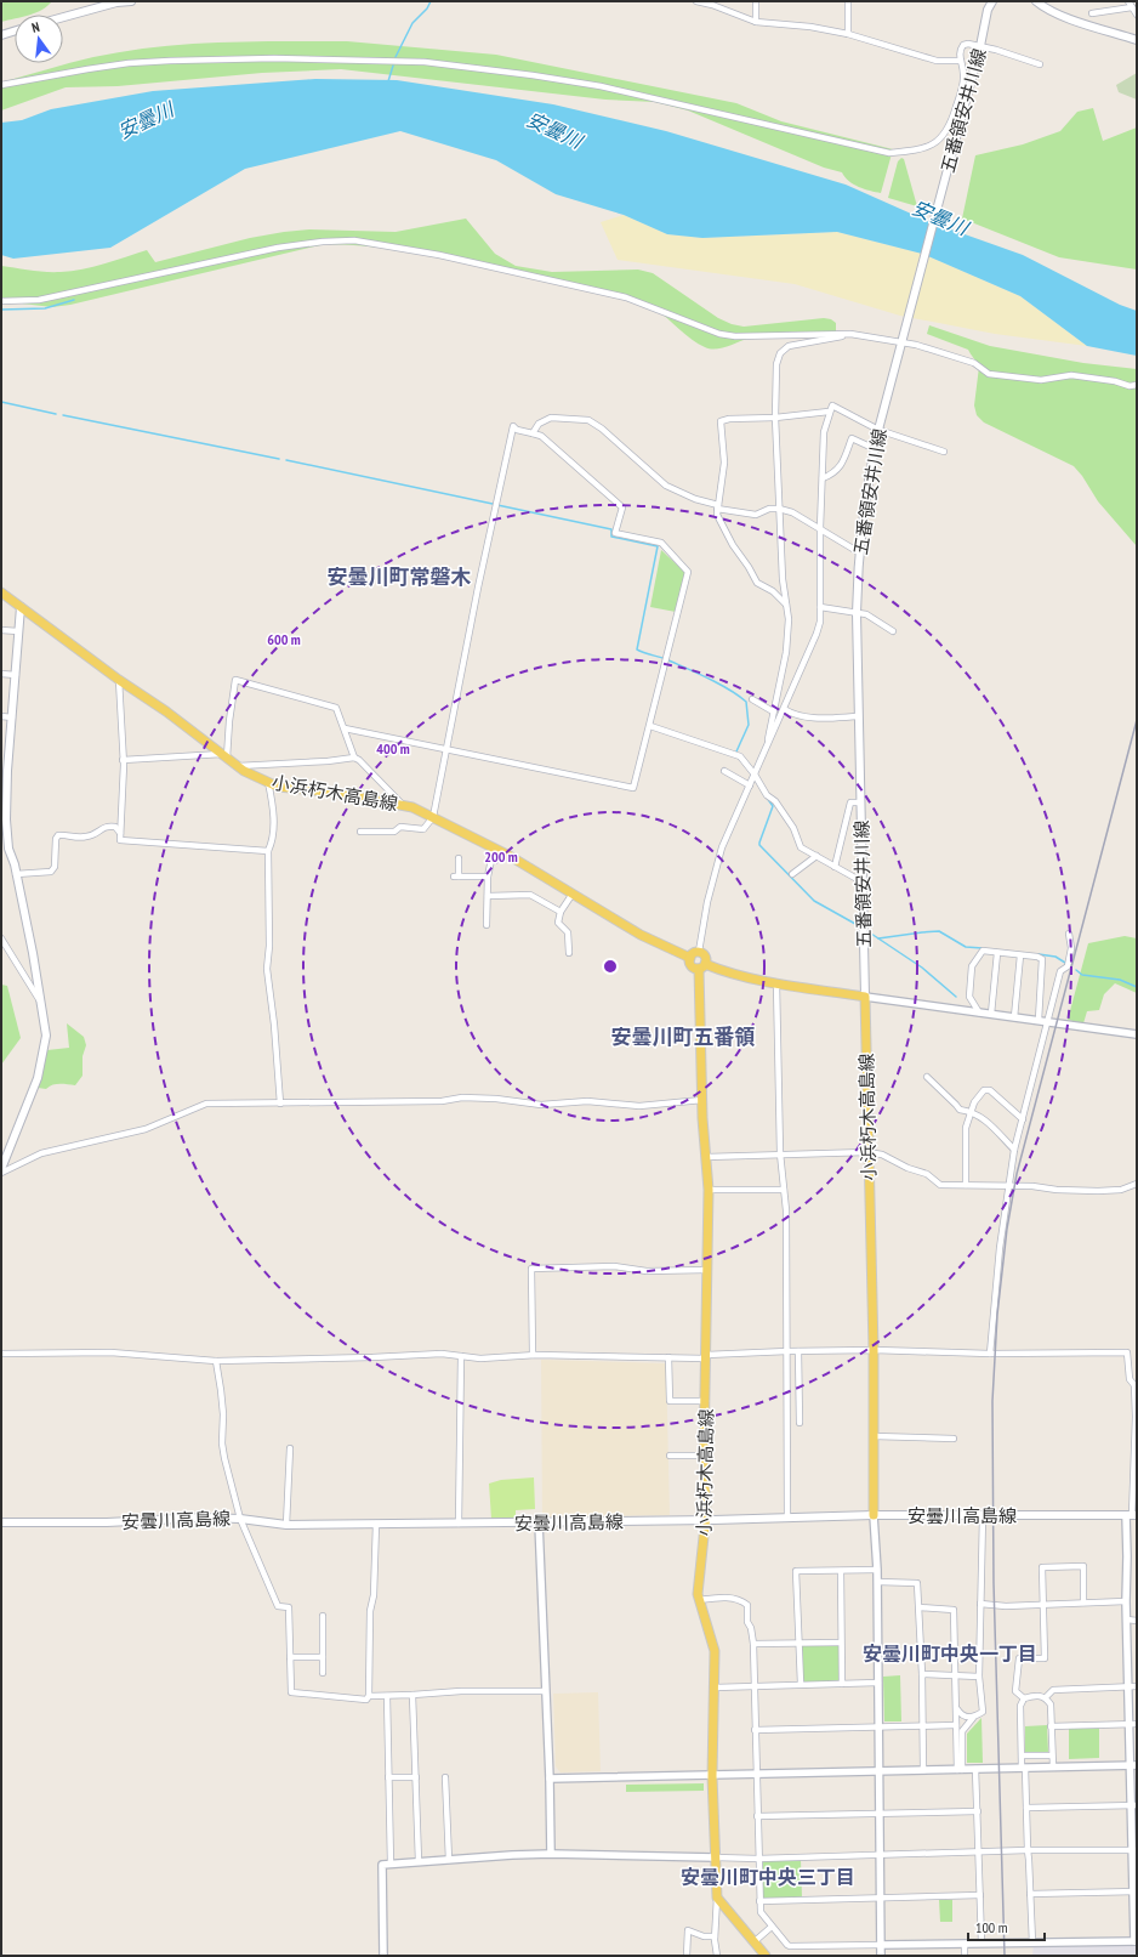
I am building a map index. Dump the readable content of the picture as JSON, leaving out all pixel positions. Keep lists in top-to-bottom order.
{
  "streets": {
    "main road": ["五番領安井川線", "小浜朽木高島線", "安曇川高島線"]
  },
  "crossings": [
    ["五番領安井川線", "小浜朽木高島線"],
    ["小浜朽木高島線", "安曇川高島線"]
  ],
  "districts": [
    "安曇川町常磐木",
    "安曇川町五番領",
    "安曇川町中央一丁目",
    "安曇川町中央三丁目"
  ],
  "water": ["安曇川"],
  "scale_bar": "100 m",
  "north": "top",
  "rings": ["600 m", "400 m", "200 m"]
}
